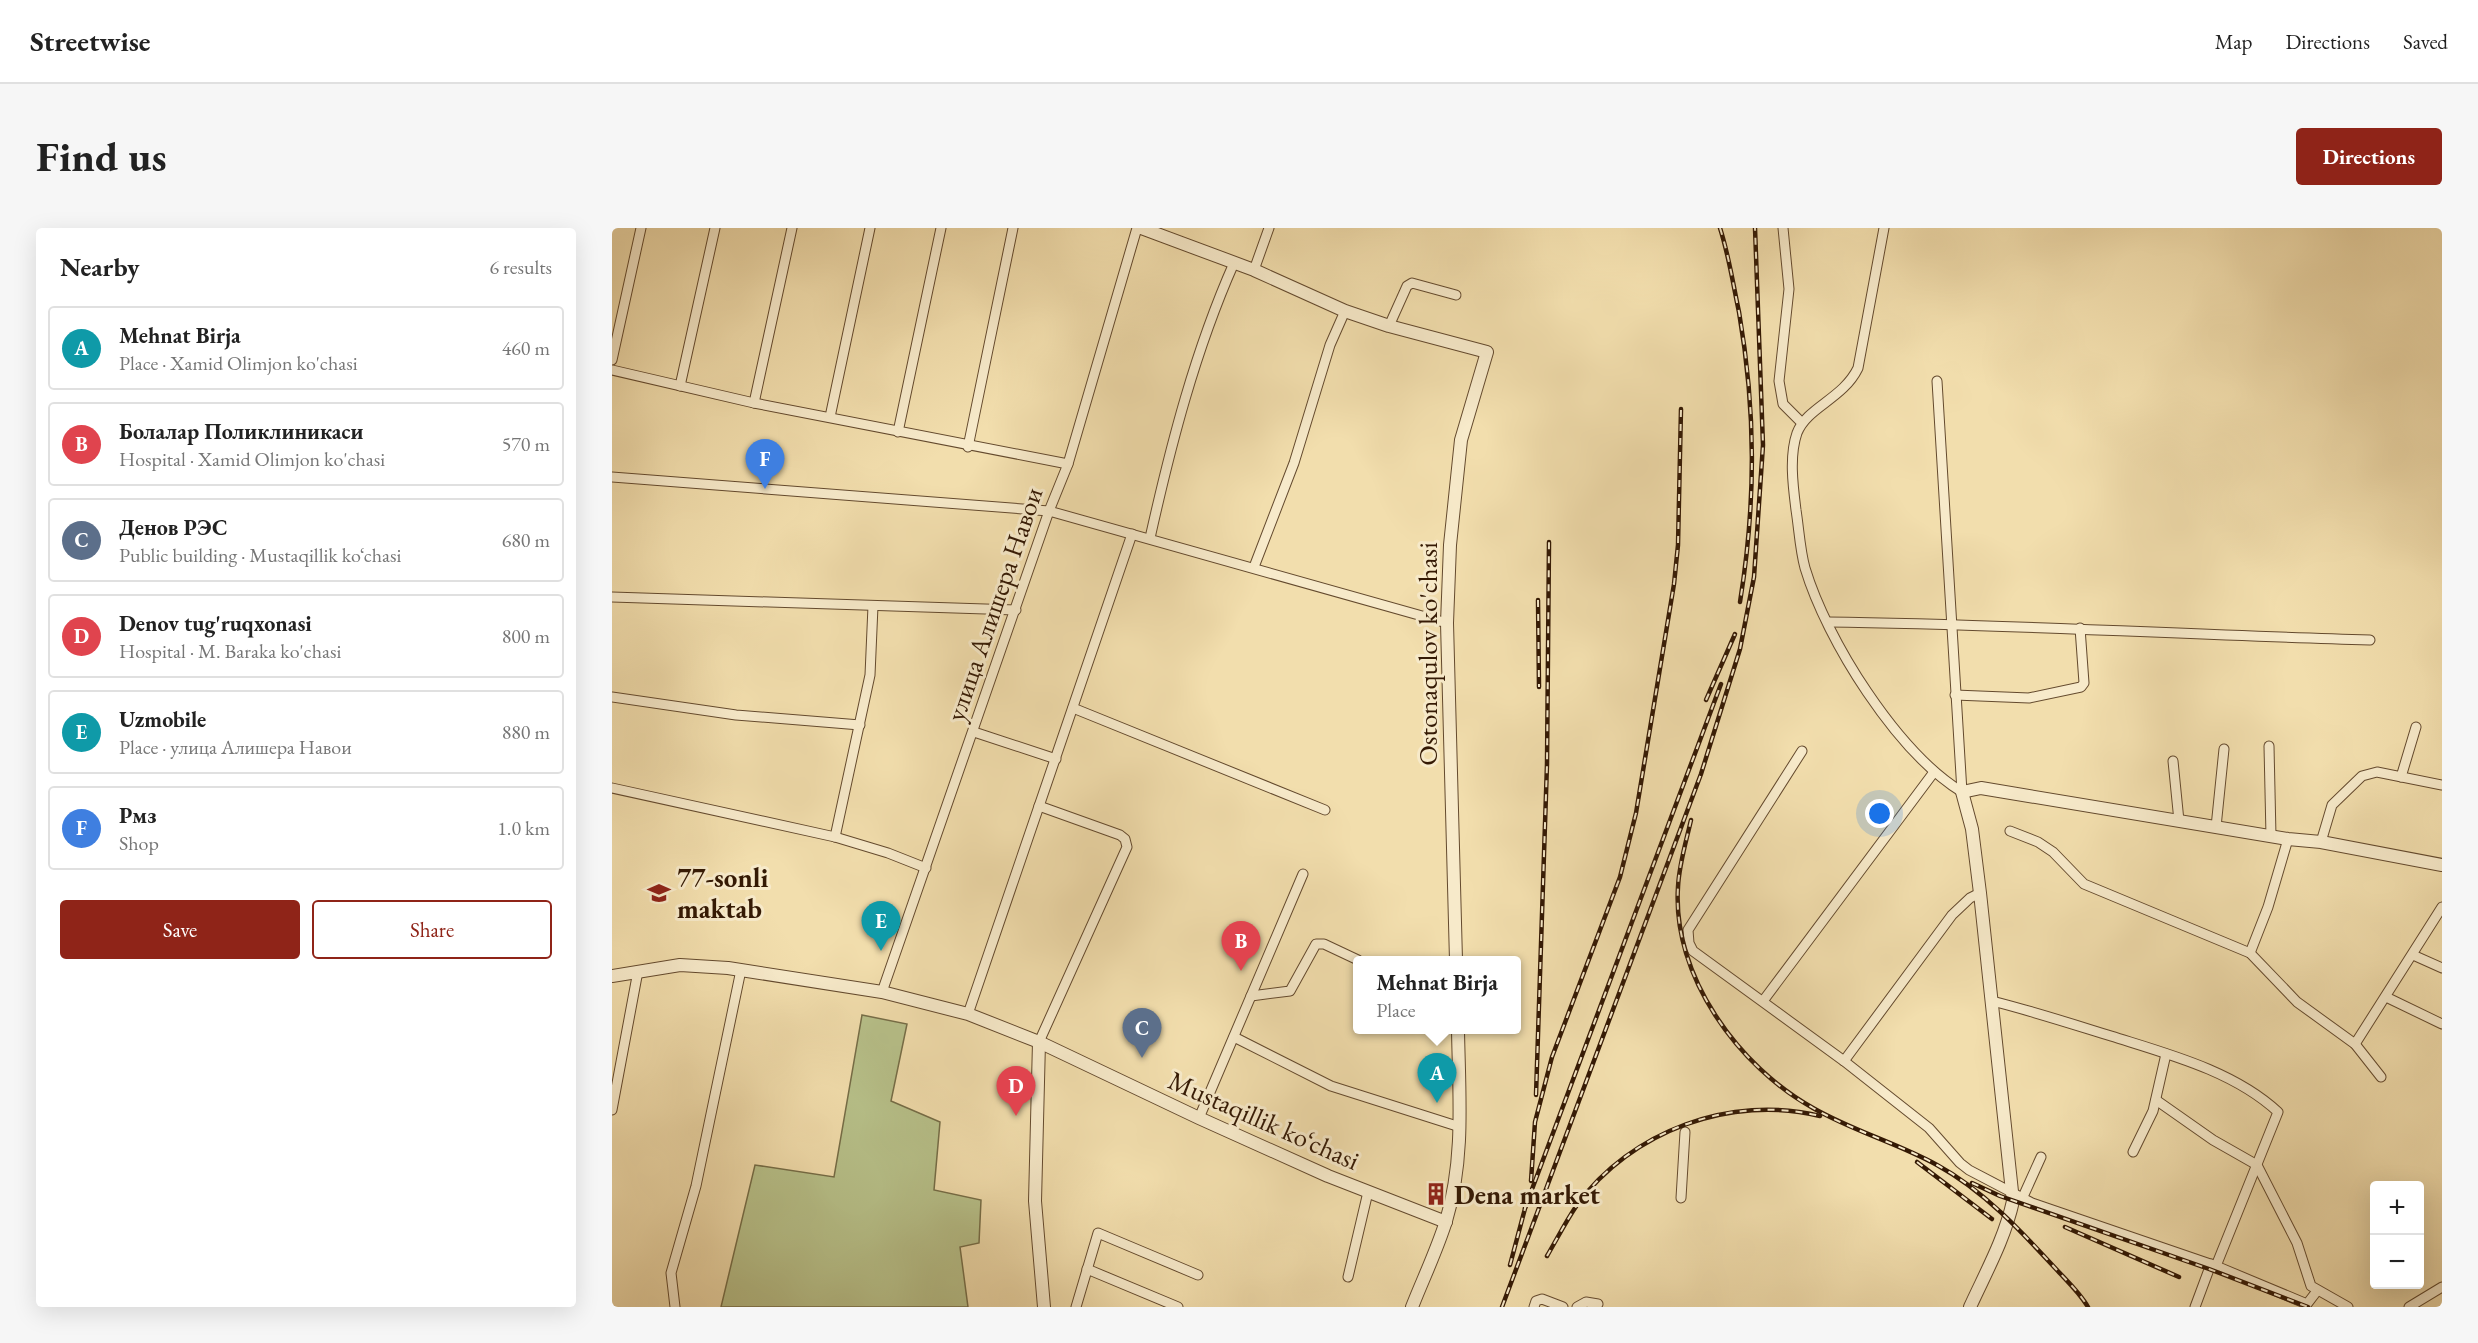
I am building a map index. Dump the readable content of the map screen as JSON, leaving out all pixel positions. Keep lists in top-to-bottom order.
{
  "streets": {
    "street": ["улица Алишера Навои", "Ostonaqulov ko'chasi", "Mustaqillik ko‘chasi"]
  },
  "crossings": [
    ["улица Алишера Навои", "Mustaqillik ko‘chasi"]
  ],
  "places": {
    "school or university": ["77-sonli maktab"],
    "building": ["Dena market"]
  },
  "page": {
    "header": "Streetwise",
    "nav": ["Map", "Directions", "Saved"],
    "buttons": [
      "Directions",
      ["Save", "Share"]
    ],
    "title": "Find us",
    "heading": ["Nearby", "6 results"],
    "list": [
      {
        "mark": "A",
        "name": "Mehnat Birja",
        "note": "Place · Xamid Olimjon ko'chasi",
        "value": "460 m"
      },
      {
        "mark": "B",
        "name": "Болалар Поликлиникаси",
        "note": "Hospital · Xamid Olimjon ko'chasi",
        "value": "570 m"
      },
      {
        "mark": "C",
        "name": "Денов РЭС",
        "note": "Public building · Mustaqillik ko‘chasi",
        "value": "680 m"
      },
      {
        "mark": "D",
        "name": "Denov tug'ruqxonasi",
        "note": "Hospital · M. Baraka ko'chasi",
        "value": "800 m"
      },
      {
        "mark": "E",
        "name": "Uzmobile",
        "note": "Place · улица Алишера Навои",
        "value": "880 m"
      },
      {
        "mark": "F",
        "name": "Рмз",
        "note": "Shop",
        "value": "1.0 km"
      }
    ],
    "pins": [
      "F",
      "E",
      "B",
      "C",
      "A",
      "D"
    ],
    "popup": ["Mehnat Birja", "Place"],
    "map_buttons": ["+", "−"]
  }
}
